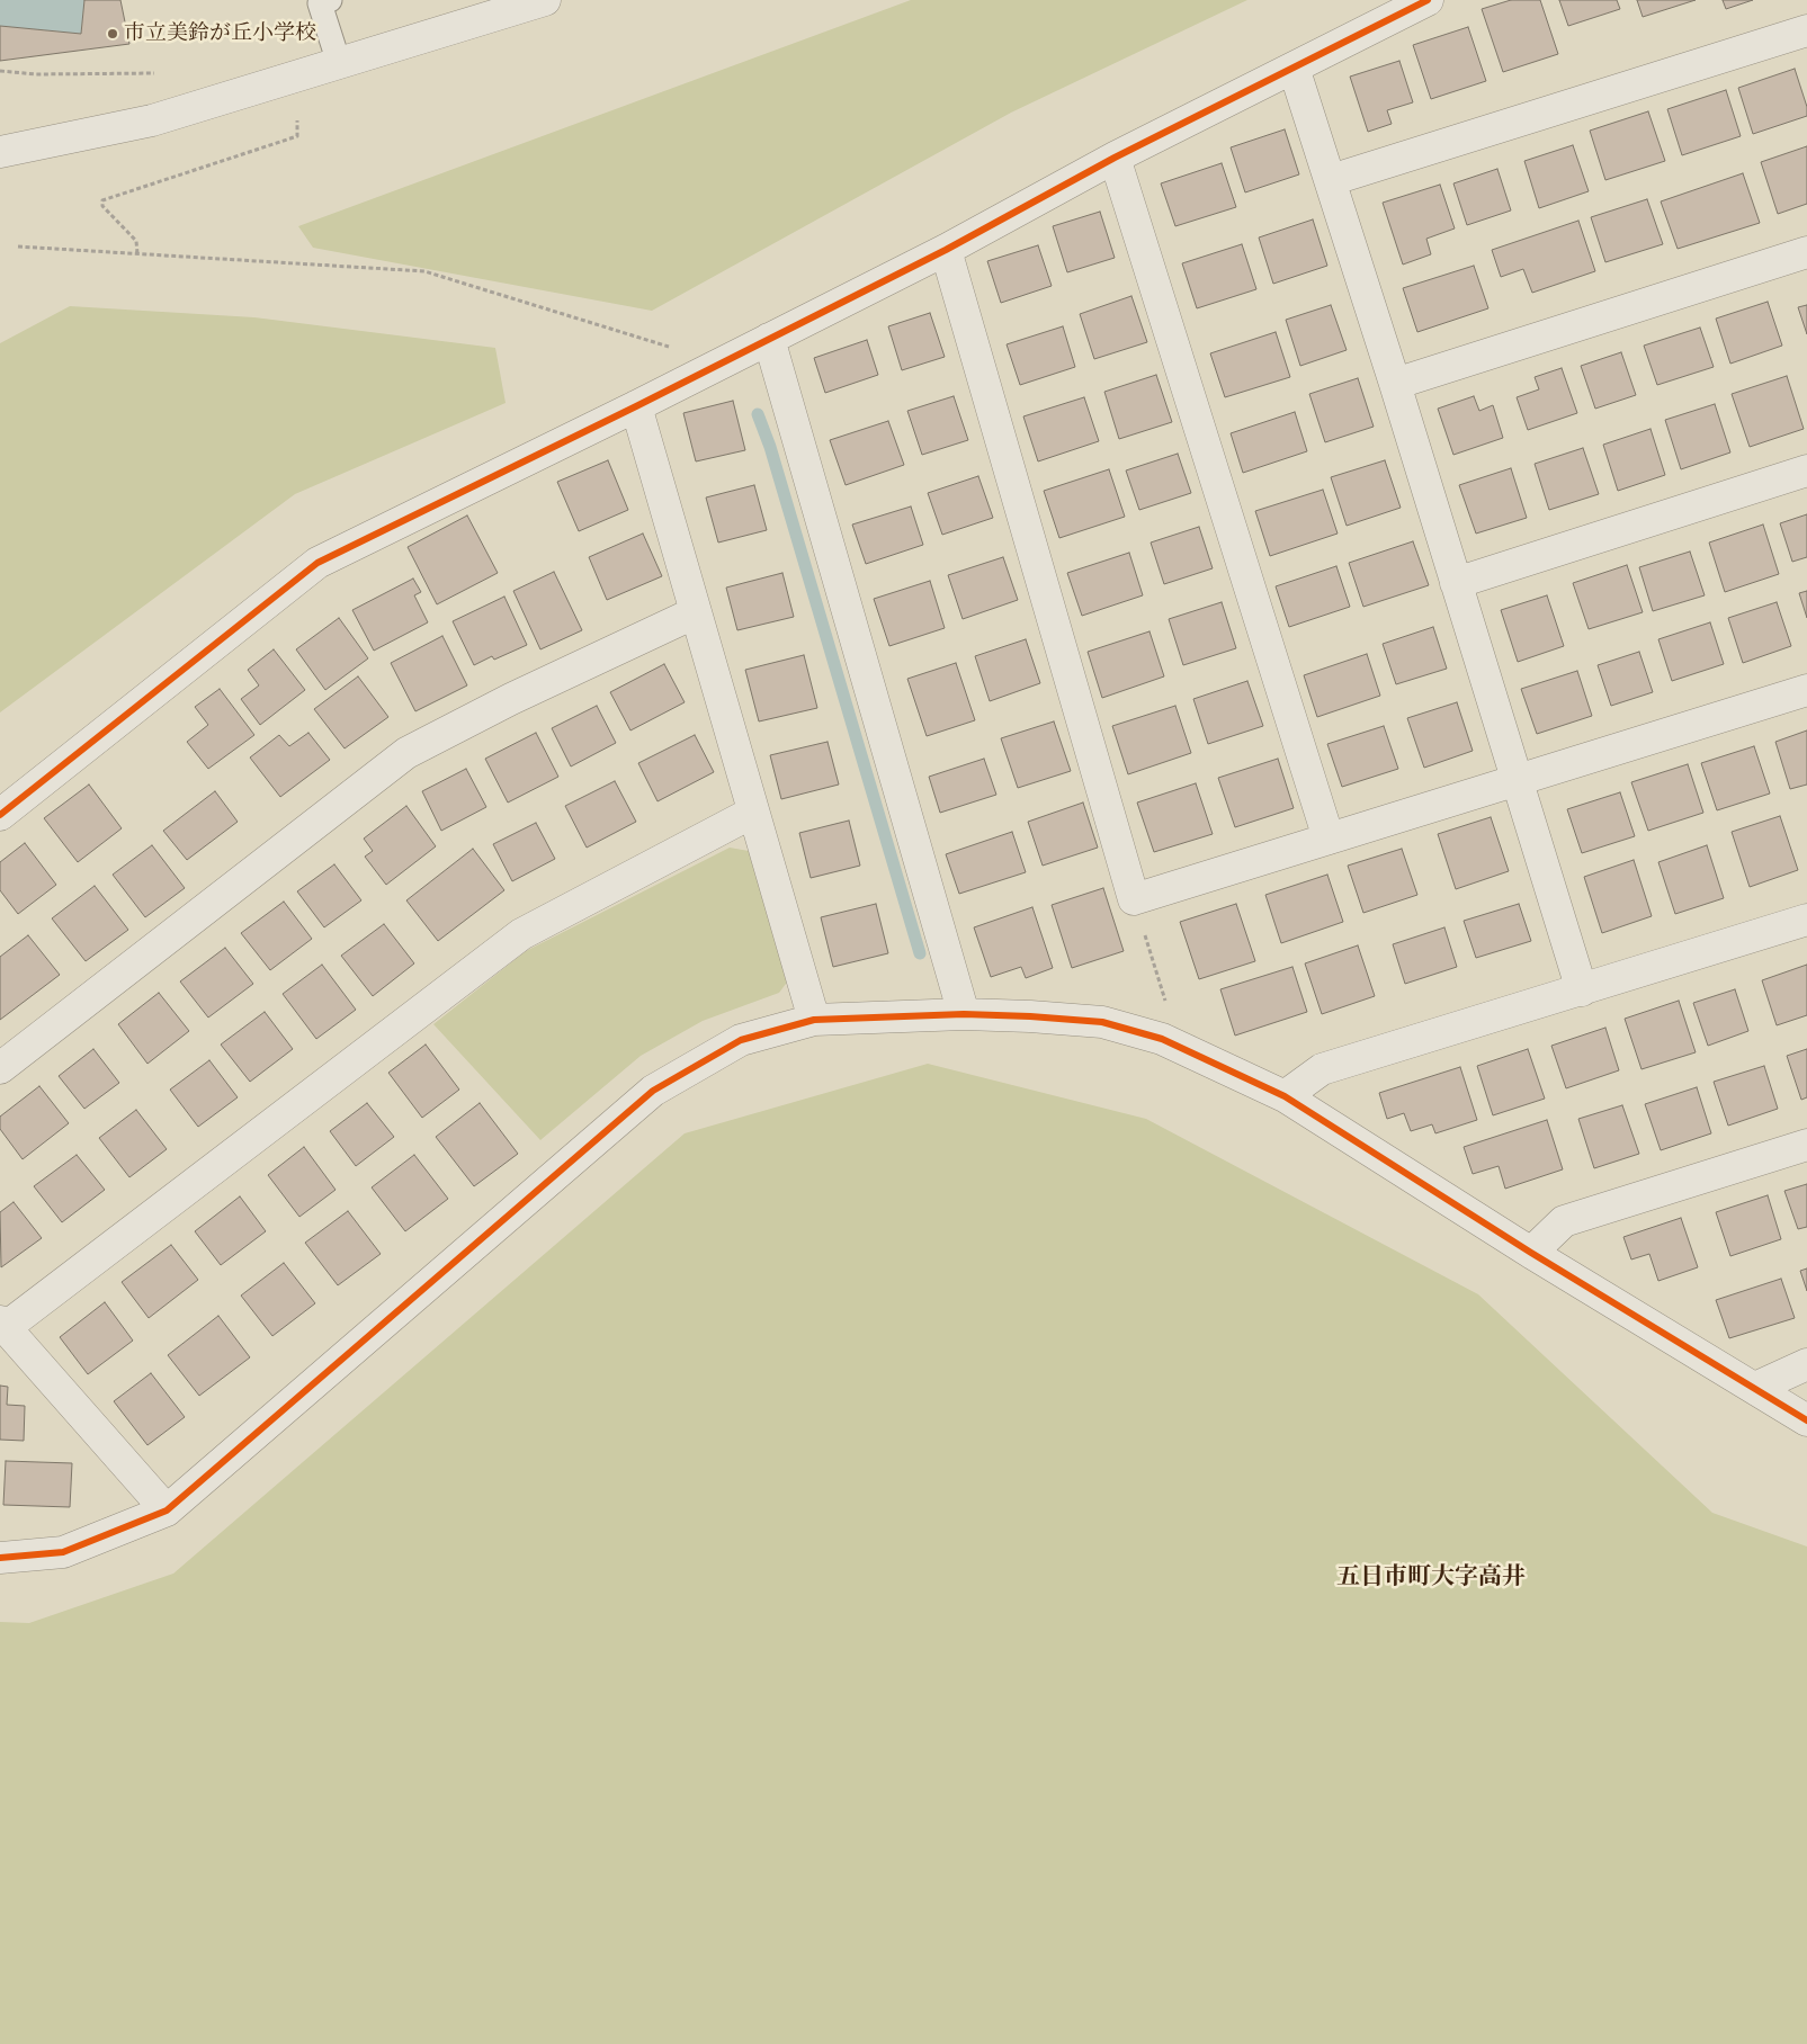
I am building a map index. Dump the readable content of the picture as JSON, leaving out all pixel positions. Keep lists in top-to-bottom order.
{
  "districts": ["五日市町大字高井"],
  "places": ["市立美鈴が丘小学校"]
}
